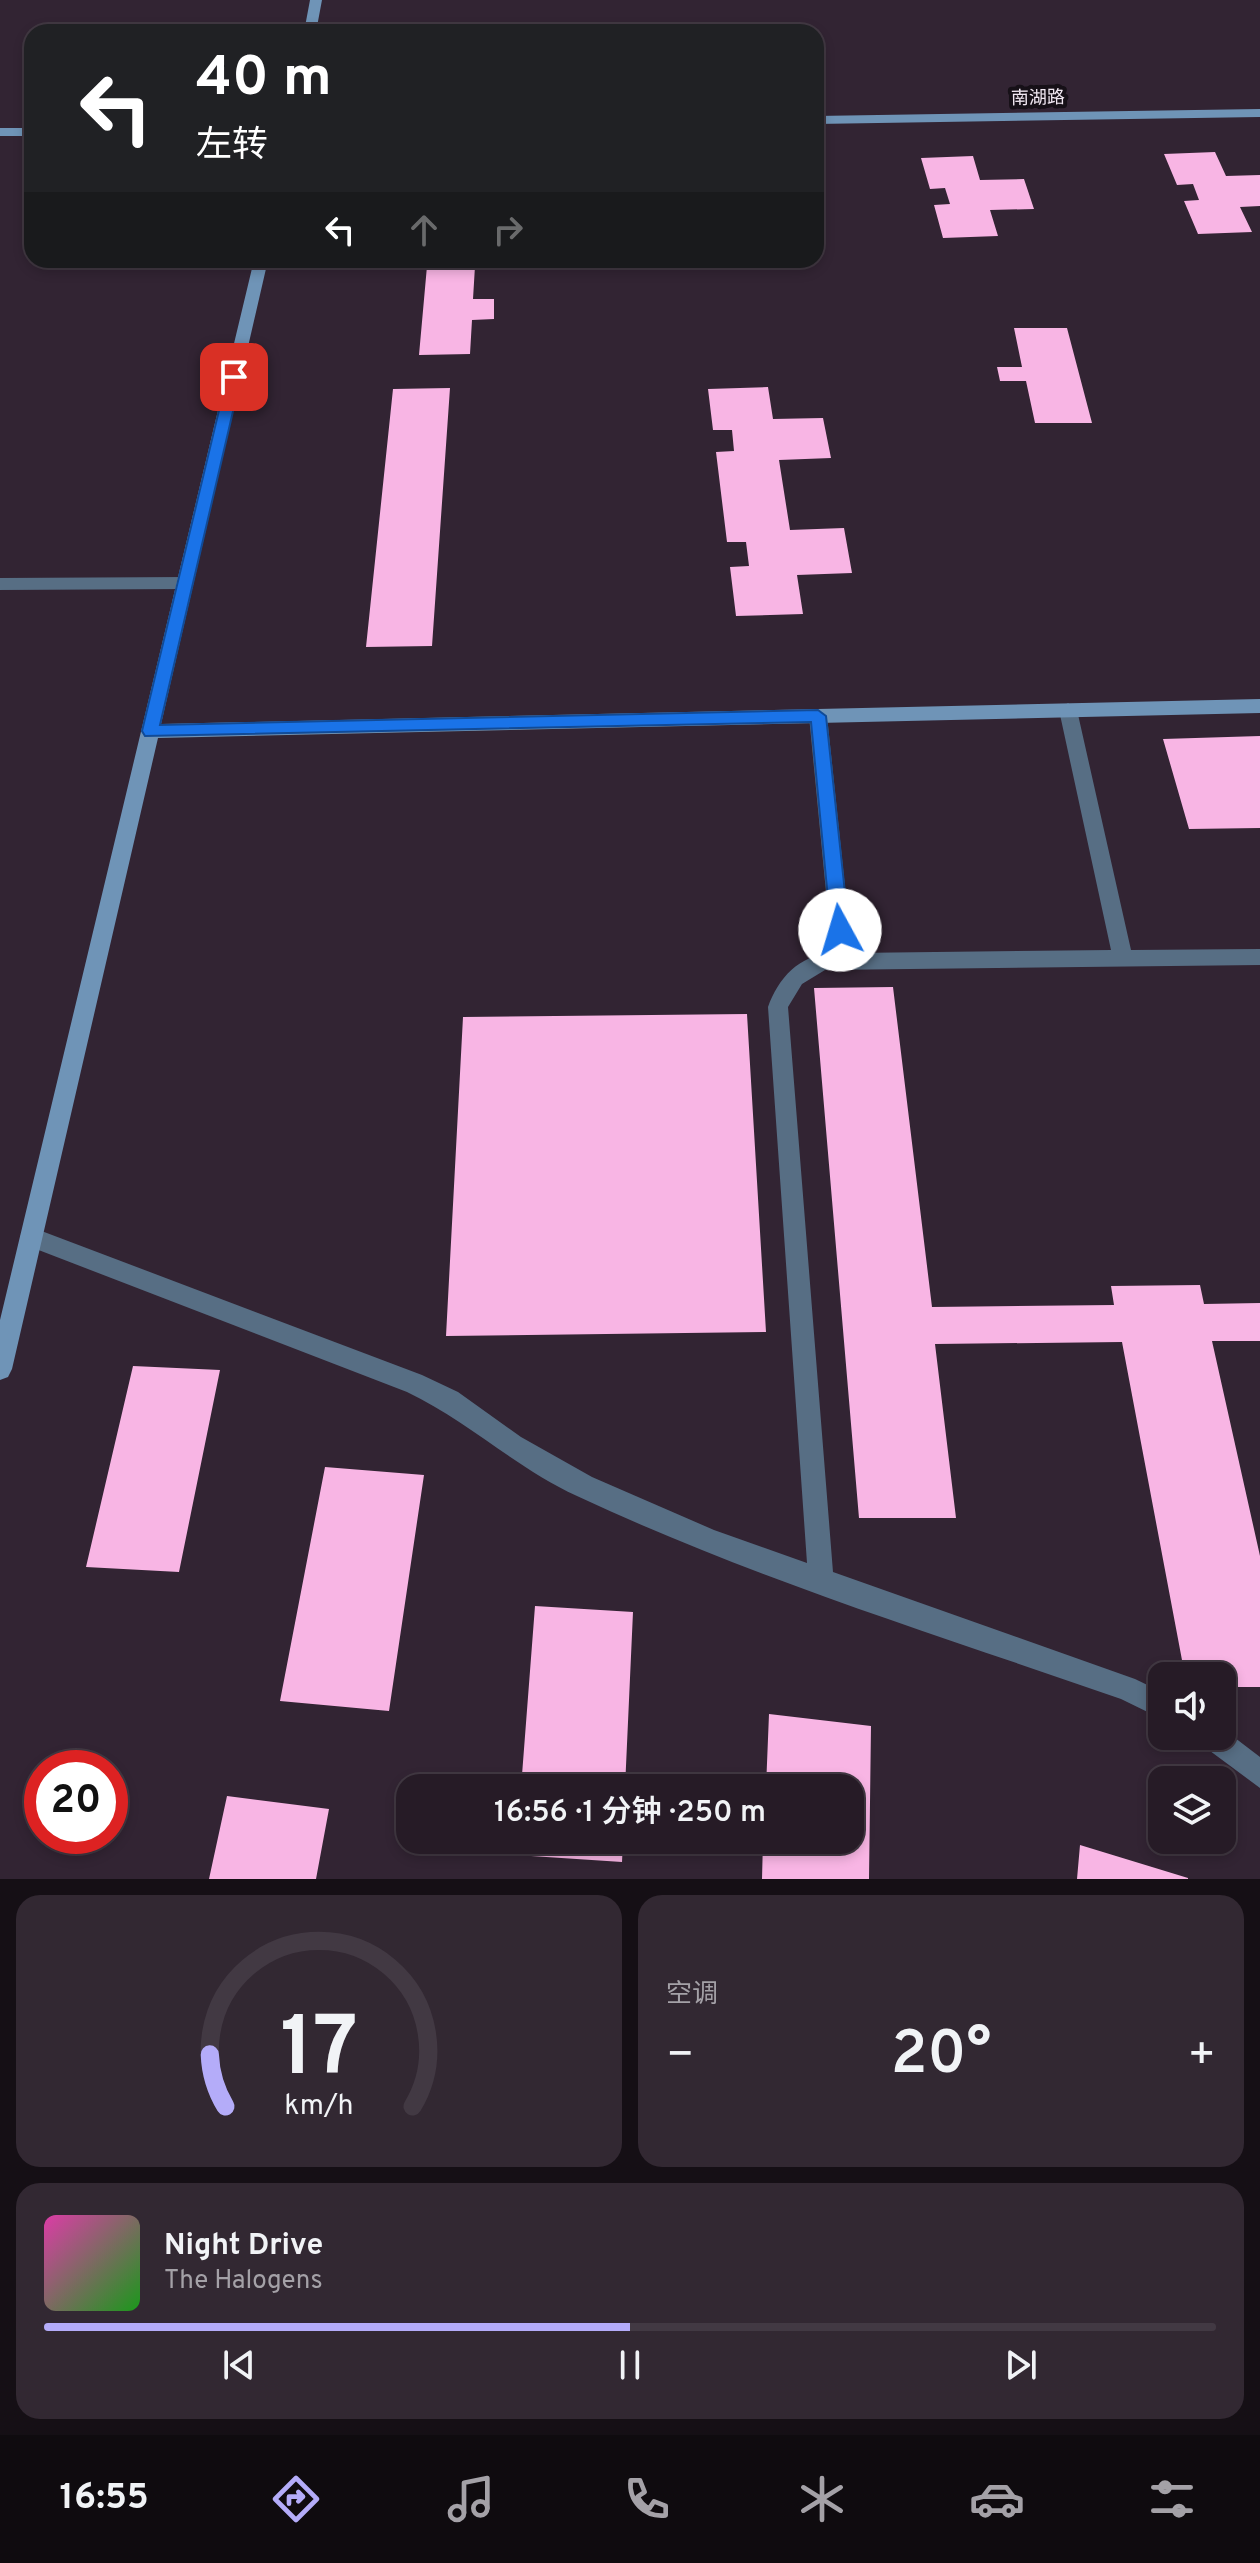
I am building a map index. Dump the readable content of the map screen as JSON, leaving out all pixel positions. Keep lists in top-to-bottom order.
{
  "streets": {
    "street": ["南湖路"]
  },
  "page": {
    "turn": ["40 m", "左转"],
    "limit": "20",
    "trip": "16:56 · 1 分钟 · 250 m",
    "tile": "空调",
    "heat": ["−", "20°", "+"],
    "song": ["Night Drive", "The Halogens"],
    "tabs": "16:55",
    "gauge": ["17", "km/h"]
  }
}
